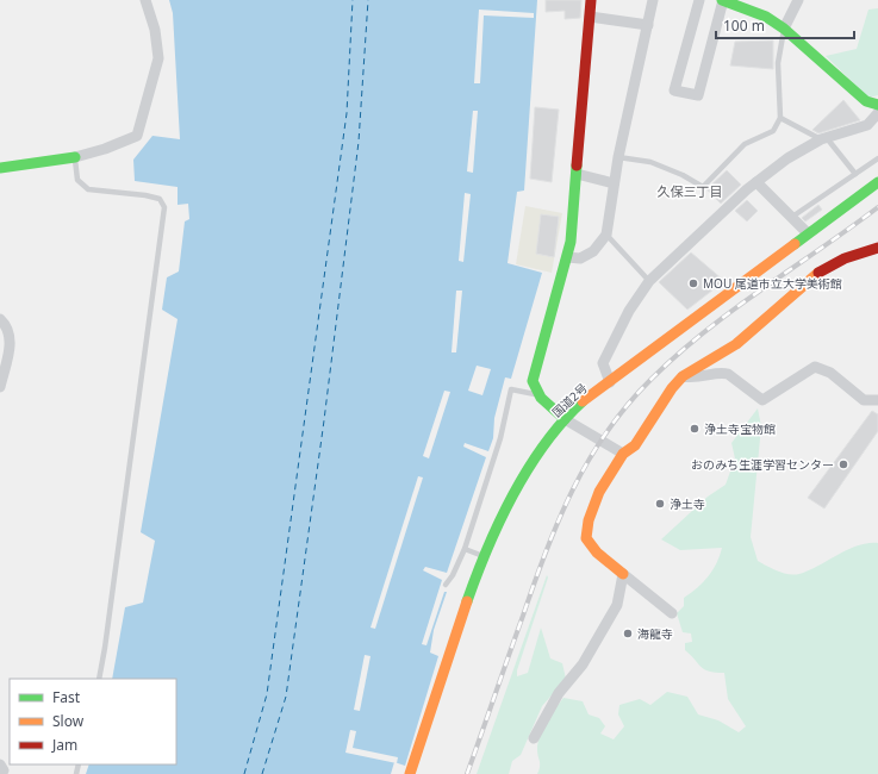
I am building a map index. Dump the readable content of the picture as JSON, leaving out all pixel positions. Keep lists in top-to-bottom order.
{
  "streets": {
    "main road": ["国道2号"]
  },
  "districts": ["久保三丁目"],
  "places": [
    "MOU 尾道市立大学美術館",
    "浄土寺宝物館",
    "おのみち生涯学習センター",
    "浄土寺",
    "海龍寺"
  ],
  "legend": ["Fast", "Slow", "Jam"],
  "scale_bar": "100 m"
}
